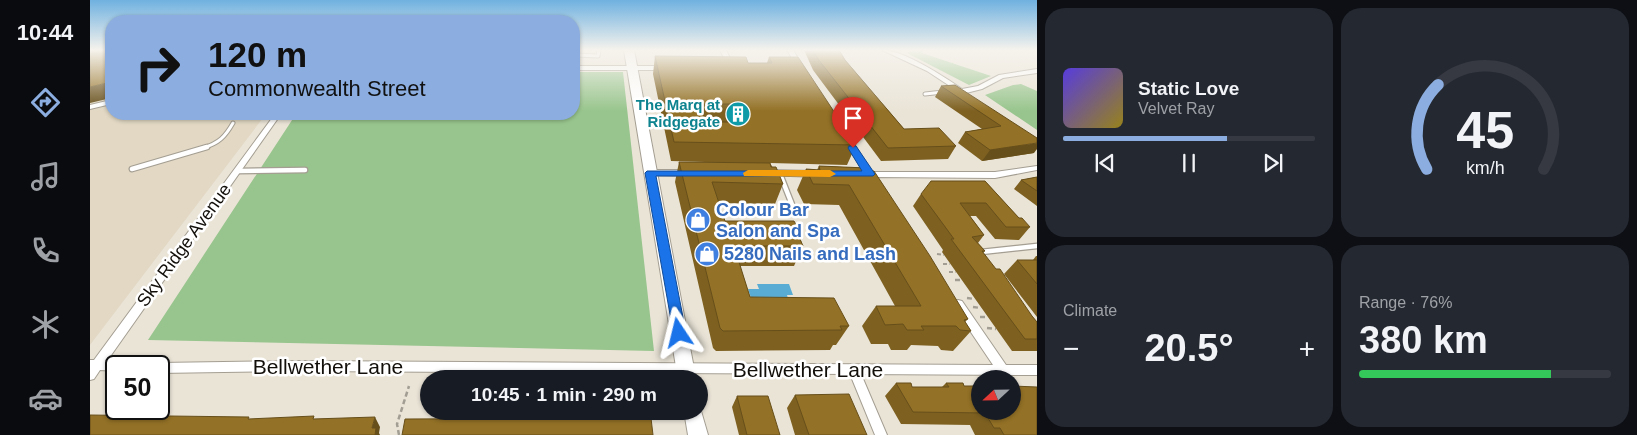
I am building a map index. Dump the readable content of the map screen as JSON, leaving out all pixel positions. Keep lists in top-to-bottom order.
{
  "streets": {
    "street": ["Sky Ridge Avenue", "Bellwether Lane"]
  },
  "places": {
    "building": ["The Marq at Ridgegate"],
    "shop": ["Colour Bar Salon and Spa", "5280 Nails and Lash"]
  },
  "north": "left",
  "page": {
    "tabs": "10:44",
    "turn": ["120 m", "Commonwealth Street"],
    "song": ["Static Love", "Velvet Ray"],
    "tile": [
      "Climate",
      ["Range · 76%", "380 km"]
    ],
    "heat": ["−", "20.5°", "+"],
    "limit": "50",
    "trip": "10:45 · 1 min · 290 m",
    "gauge": ["45", "km/h"]
  }
}
